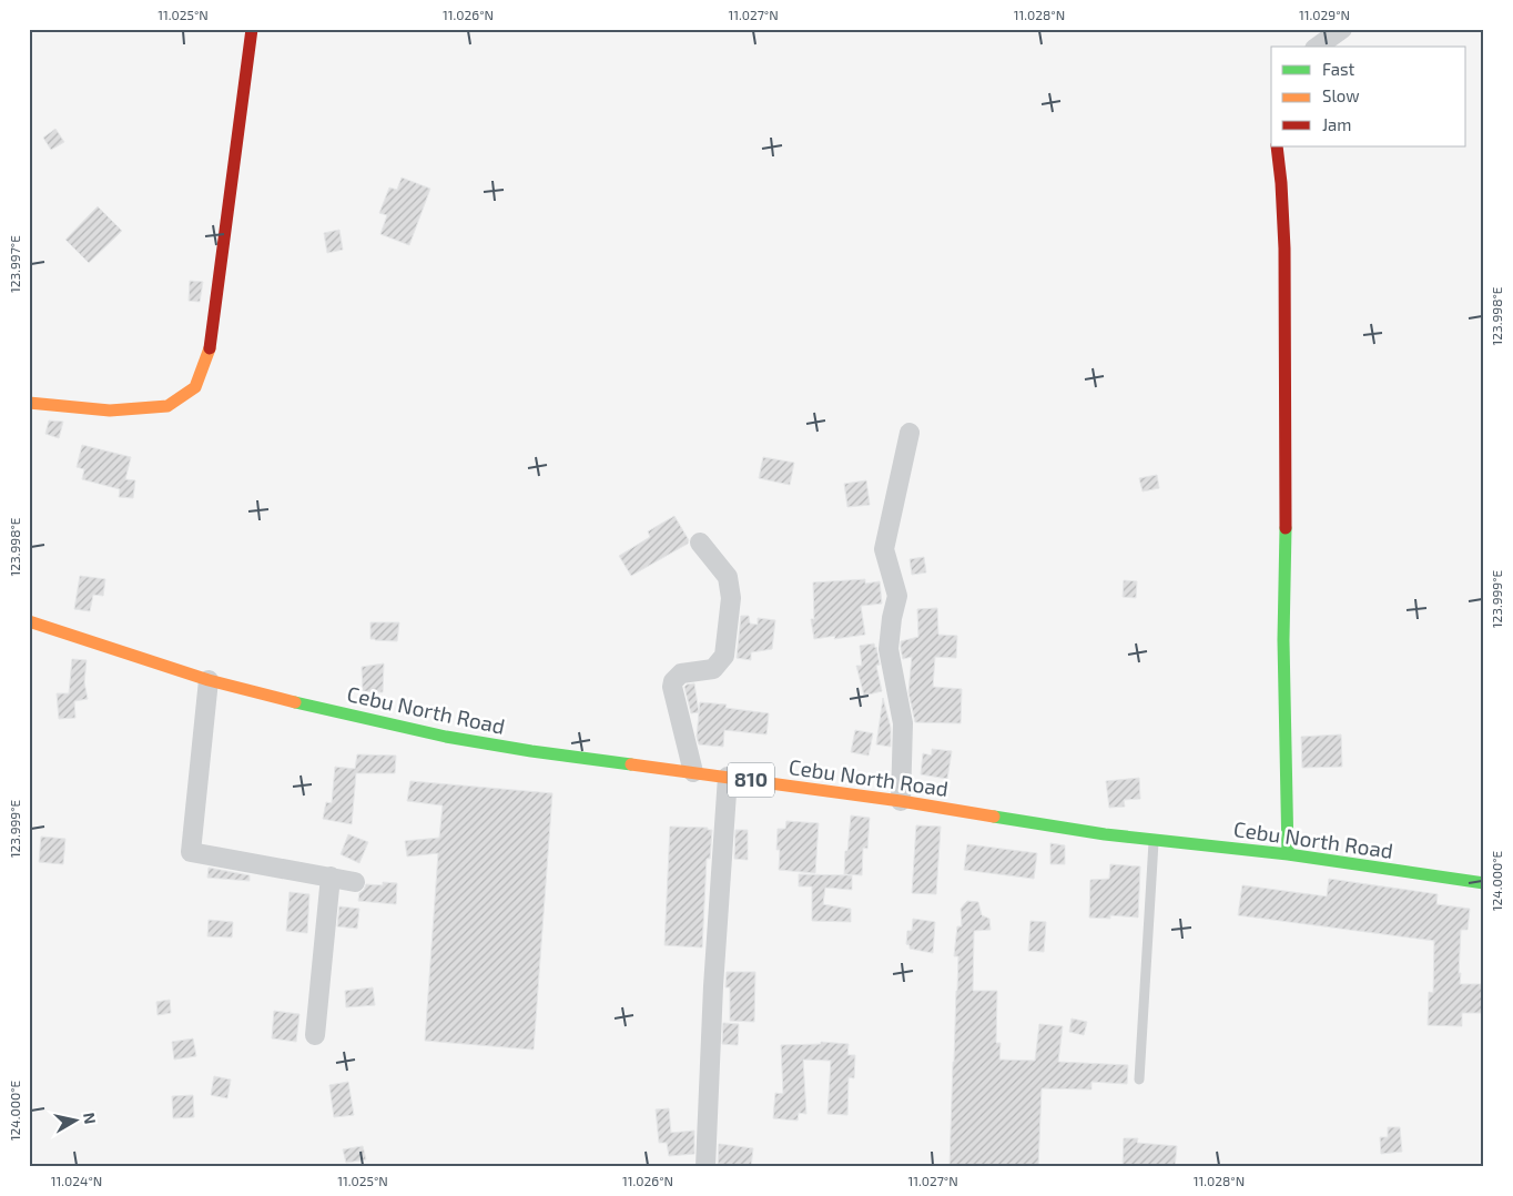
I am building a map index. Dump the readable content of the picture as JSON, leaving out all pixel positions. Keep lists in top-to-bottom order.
{
  "streets": {
    "main road": ["Cebu North Road", "810"]
  },
  "legend": ["Fast", "Slow", "Jam"],
  "north": "right",
  "coordinates": [
    "11.025°N",
    "11.026°N",
    "11.027°N",
    "11.028°N",
    "11.029°N",
    "123.997°E",
    "123.998°E",
    "123.999°E",
    "124.000°E",
    "11.024°N"
  ]
}
